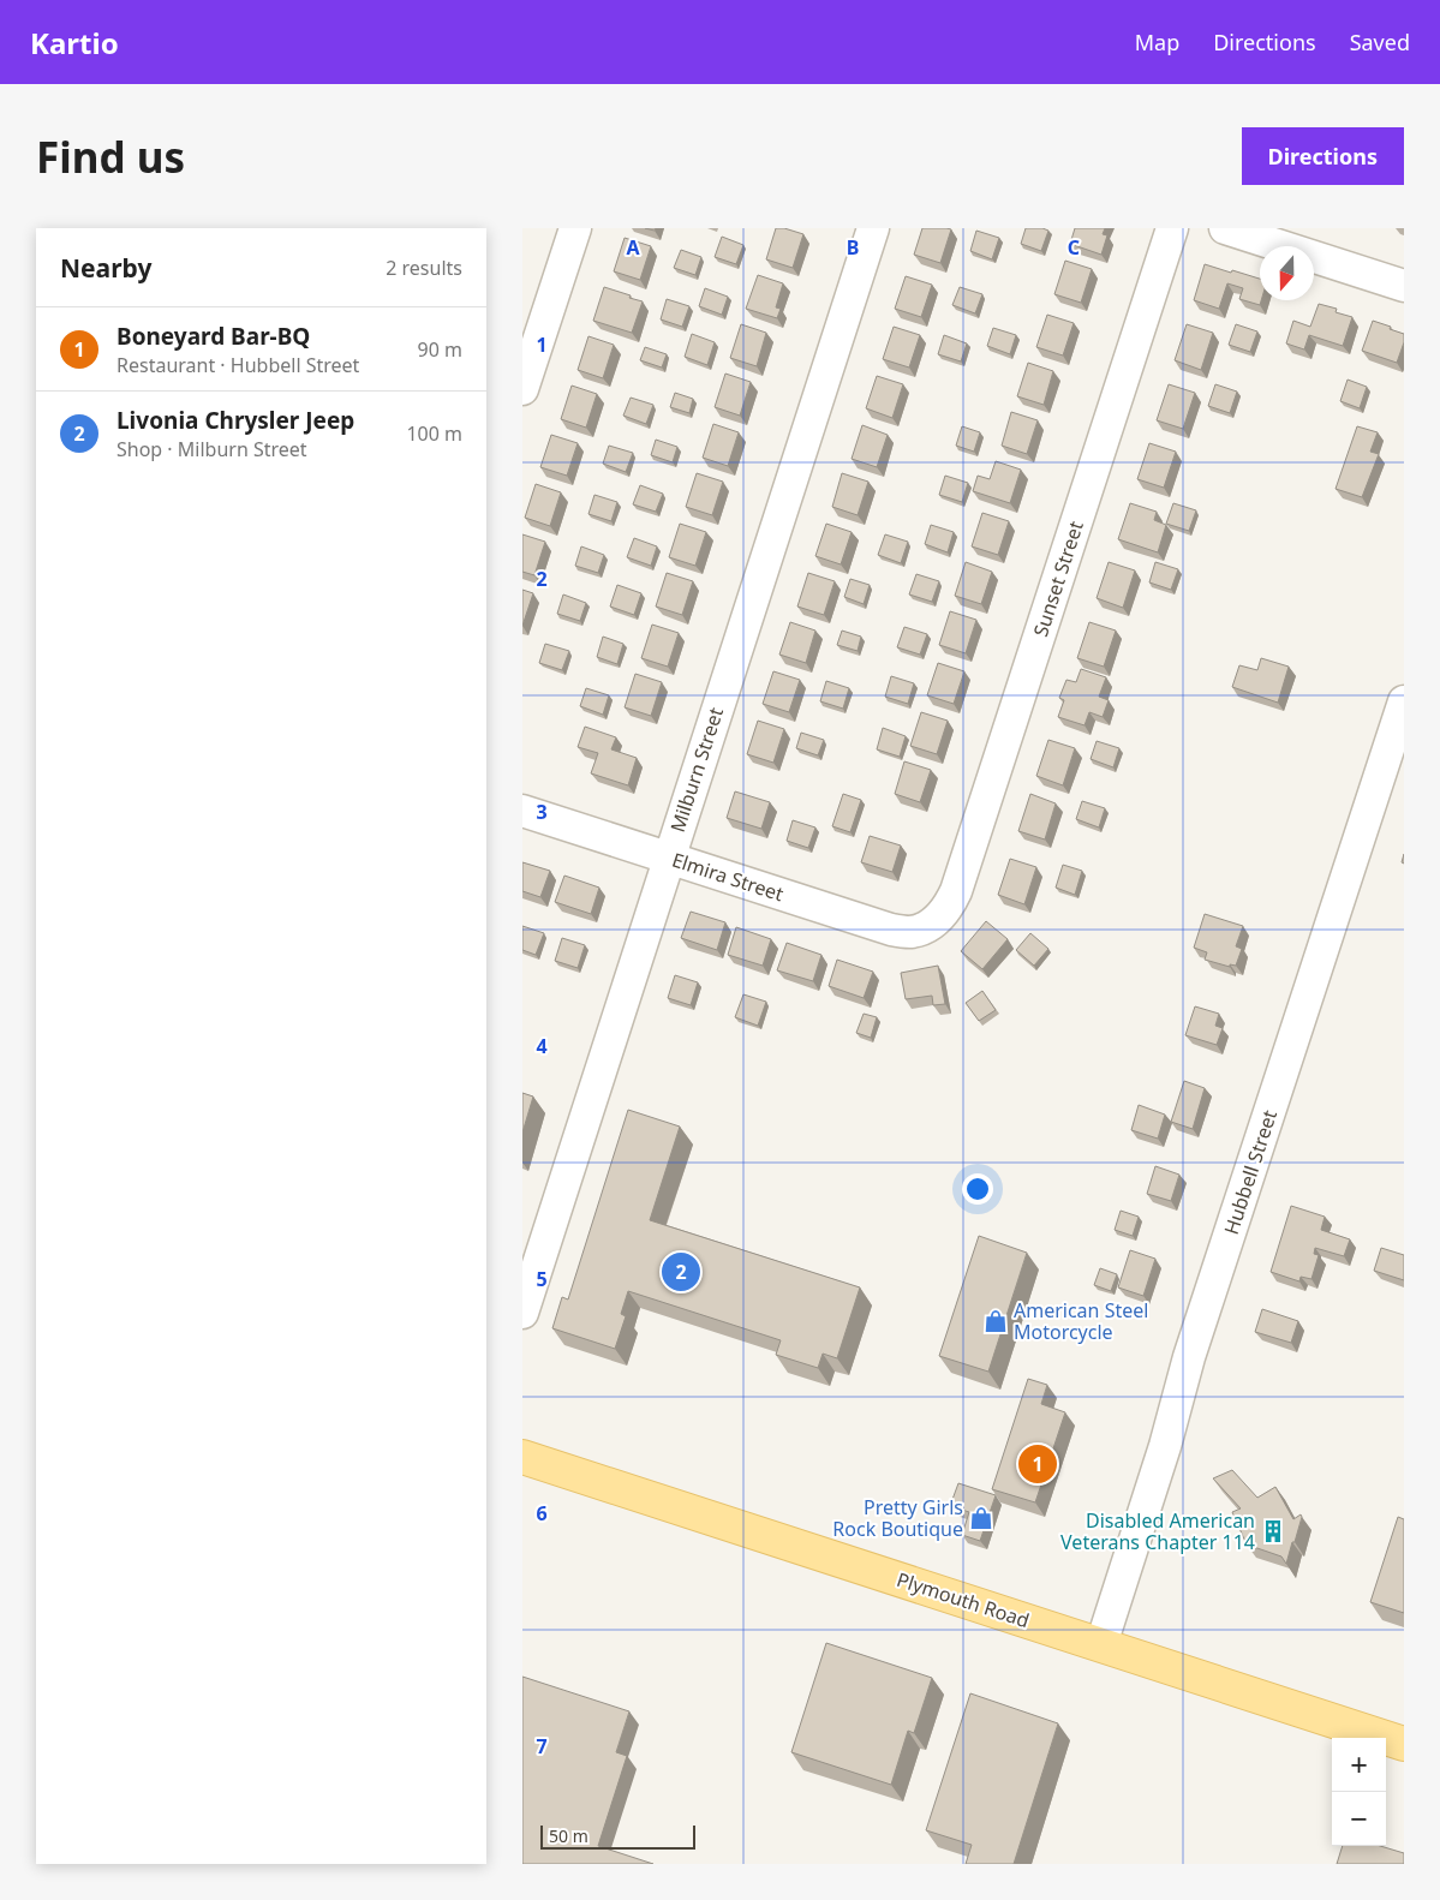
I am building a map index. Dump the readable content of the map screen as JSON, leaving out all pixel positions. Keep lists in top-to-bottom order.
{
  "streets": {
    "main road": ["Plymouth Road"],
    "street": [
      "Sunset Street",
      "Milburn Street",
      "Elmira Street",
      "Hubbell Street"
    ]
  },
  "crossings": [
    ["Sunset Street", "Elmira Street"],
    ["Milburn Street", "Elmira Street"],
    ["Hubbell Street", "Plymouth Road"]
  ],
  "places": {
    "shop": ["American Steel Motorcycle", "Pretty Girls Rock Boutique"],
    "building": ["Disabled American Veterans Chapter 114"]
  },
  "scale_bar": "50 m",
  "north": "bottom",
  "page": {
    "header": "Kartio",
    "nav": ["Map", "Directions", "Saved"],
    "buttons": "Directions",
    "title": "Find us",
    "heading": ["Nearby", "2 results"],
    "list": [
      {
        "mark": "1",
        "name": "Boneyard Bar-BQ",
        "note": "Restaurant · Hubbell Street",
        "value": "90 m"
      },
      {
        "mark": "2",
        "name": "Livonia Chrysler Jeep",
        "note": "Shop · Milburn Street",
        "value": "100 m"
      }
    ],
    "pins": ["2", "1"],
    "map_buttons": ["+", "−"],
    "scale": "50 m"
  },
  "grid": {
    "columns": ["A", "B", "C"],
    "rows": [
      "1",
      "2",
      "3",
      "4",
      "5",
      "6",
      "7"
    ]
  }
}
